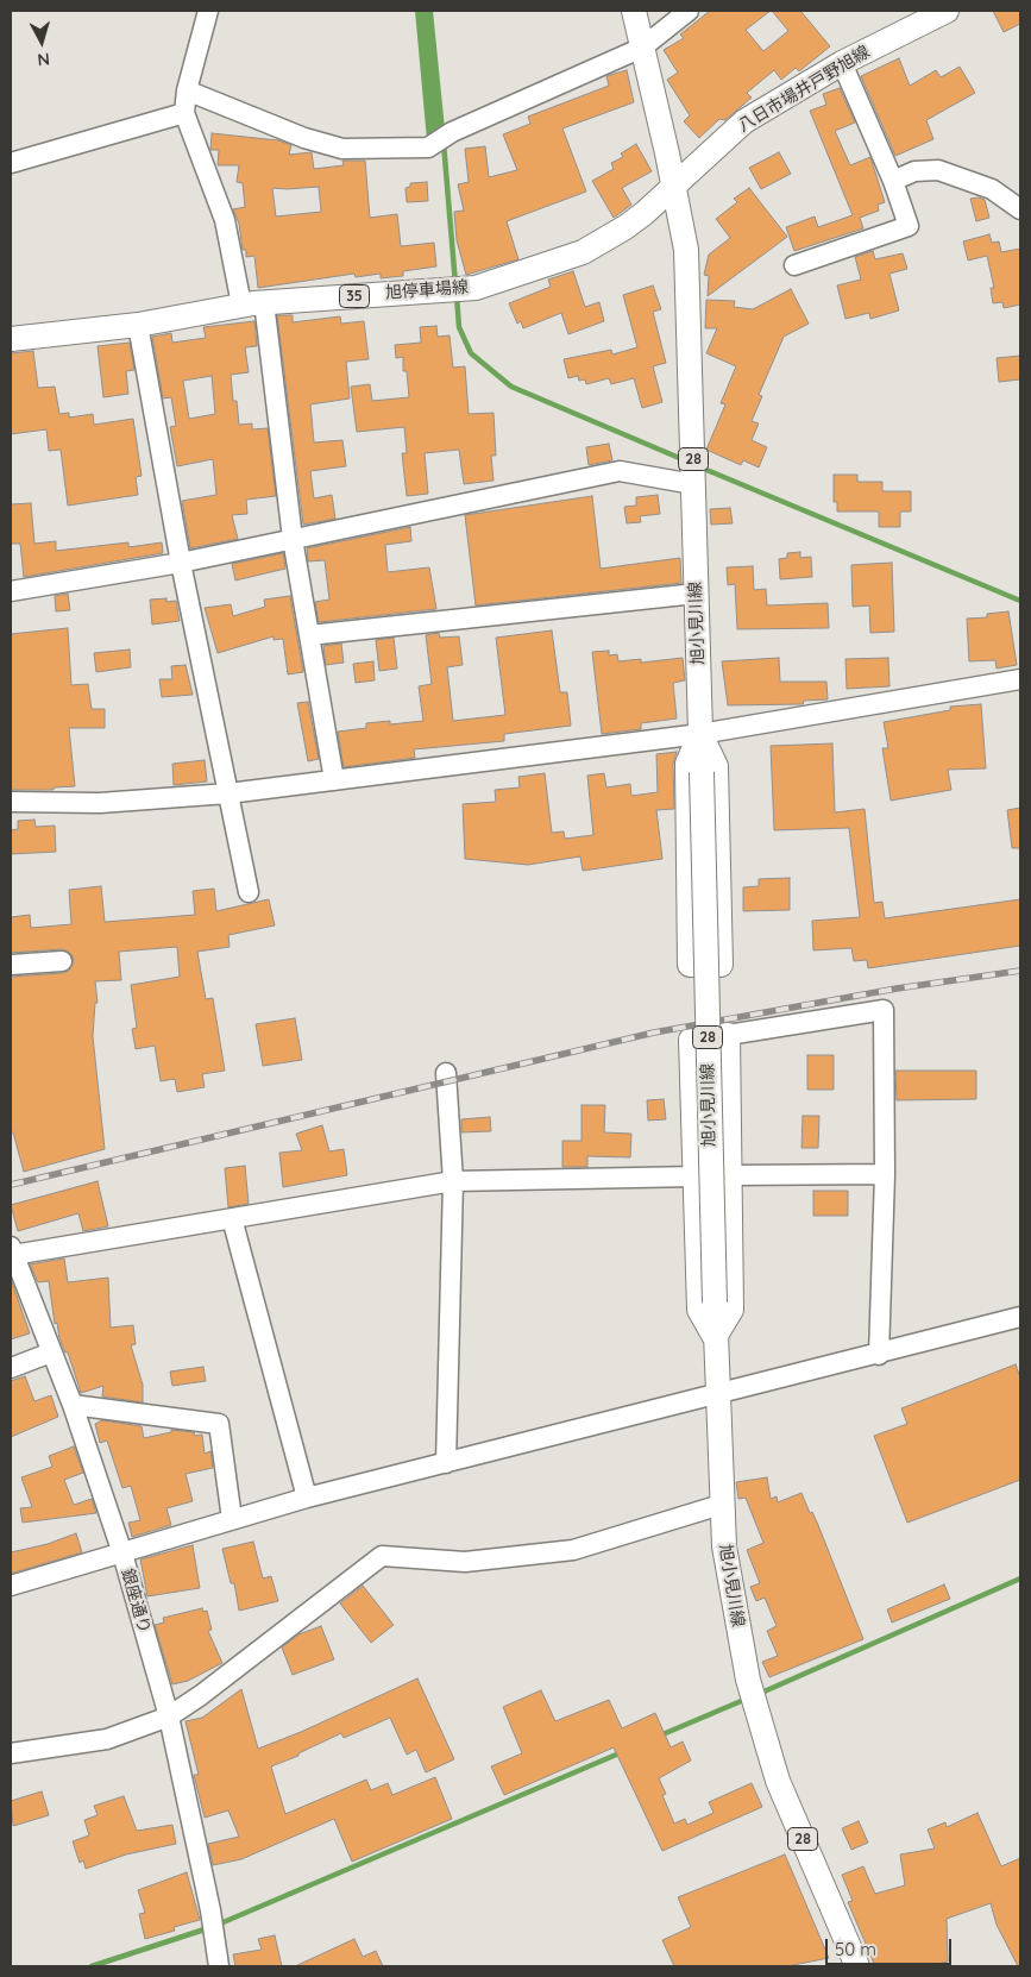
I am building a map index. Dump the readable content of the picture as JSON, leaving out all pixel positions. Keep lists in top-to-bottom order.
{
  "streets": {
    "main road": [
      "八日市場井戸野旭線",
      "旭停車場線",
      "35",
      "28",
      "旭小見川線"
    ],
    "street": ["銀座通り"]
  },
  "crossings": [
    ["八日市場井戸野旭線", "旭停車場線"],
    ["八日市場井戸野旭線", "旭小見川線"],
    ["旭停車場線", "旭小見川線"]
  ],
  "scale_bar": "50 m",
  "north": "bottom"
}
